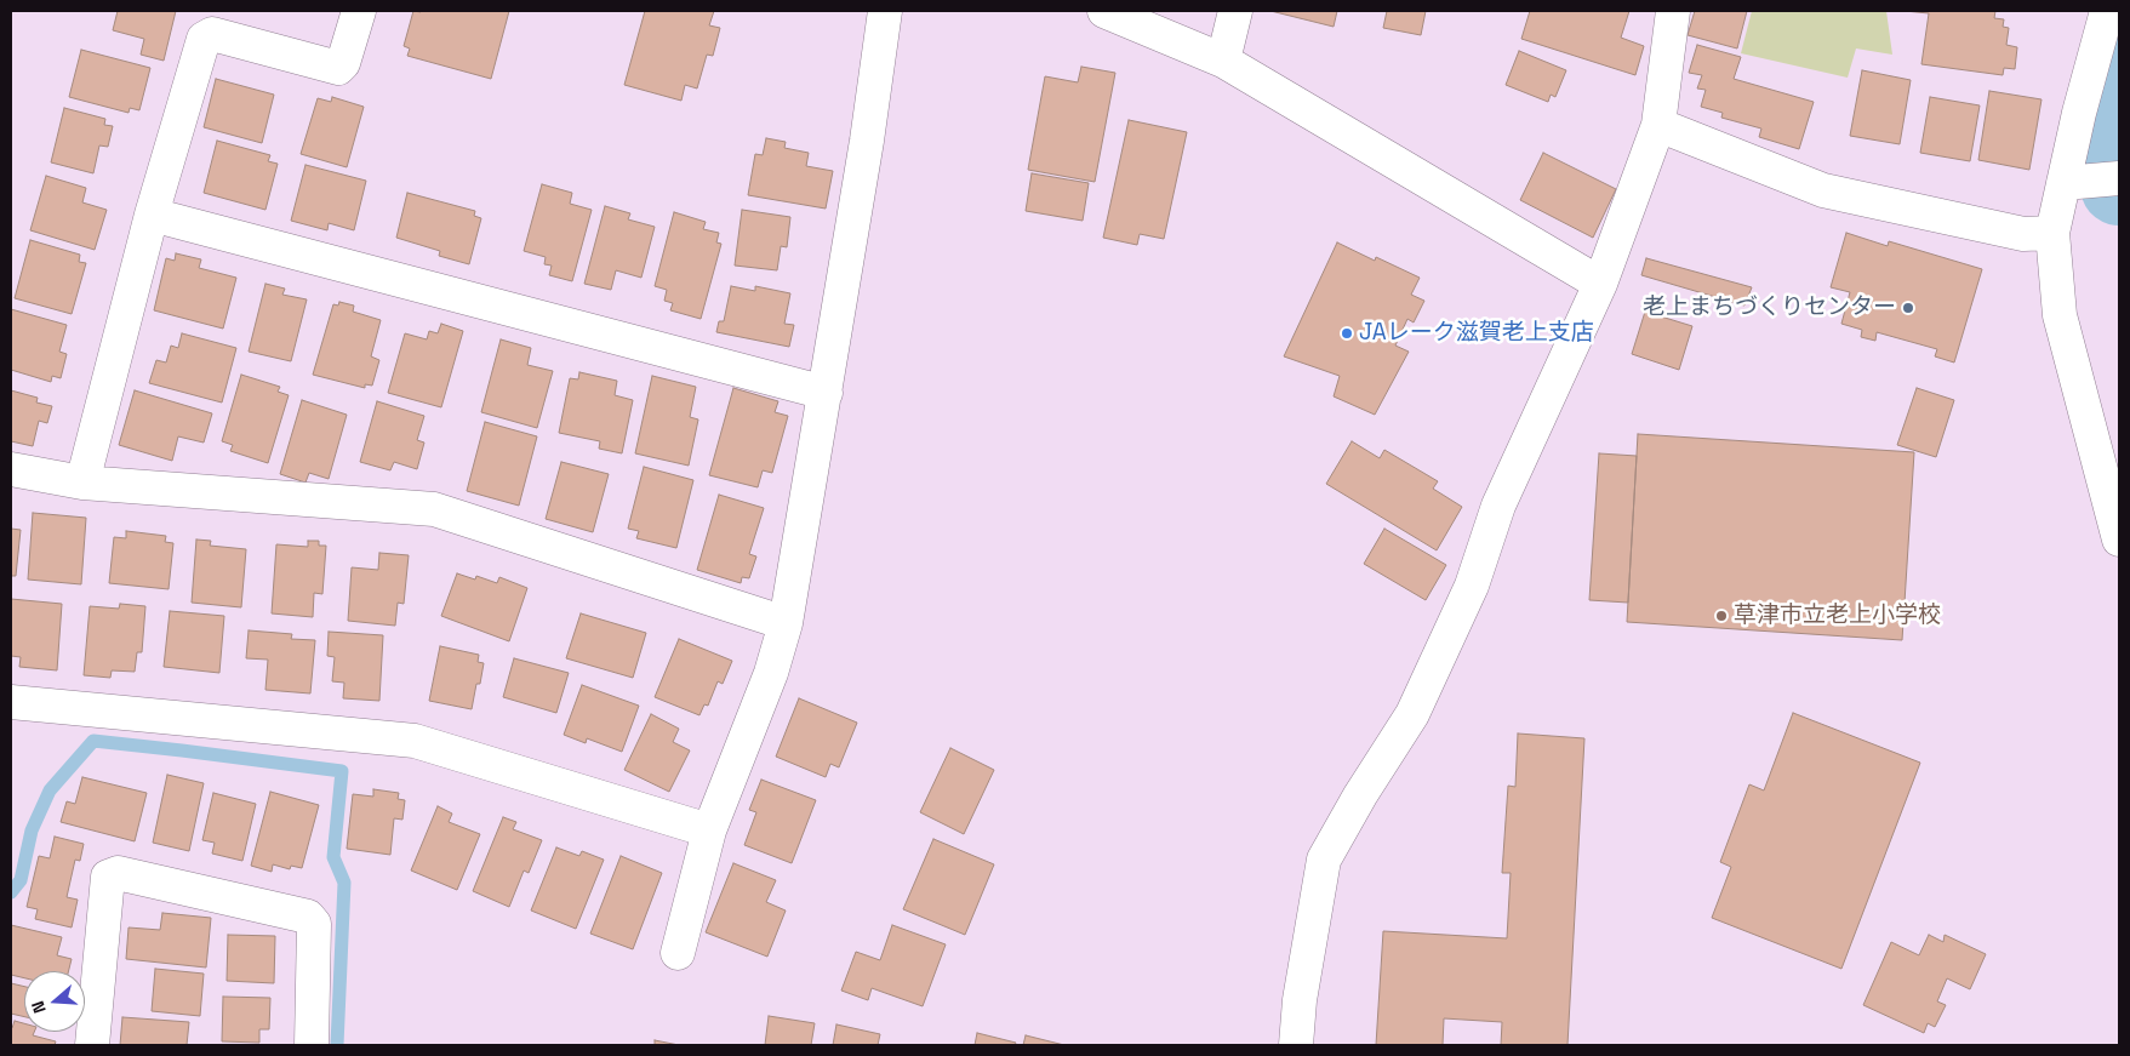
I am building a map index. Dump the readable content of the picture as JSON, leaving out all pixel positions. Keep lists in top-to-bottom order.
{
  "places": ["老上まちづくりセンター", "JAレーク滋賀老上支店", "草津市立老上小学校"],
  "north": "left"
}
